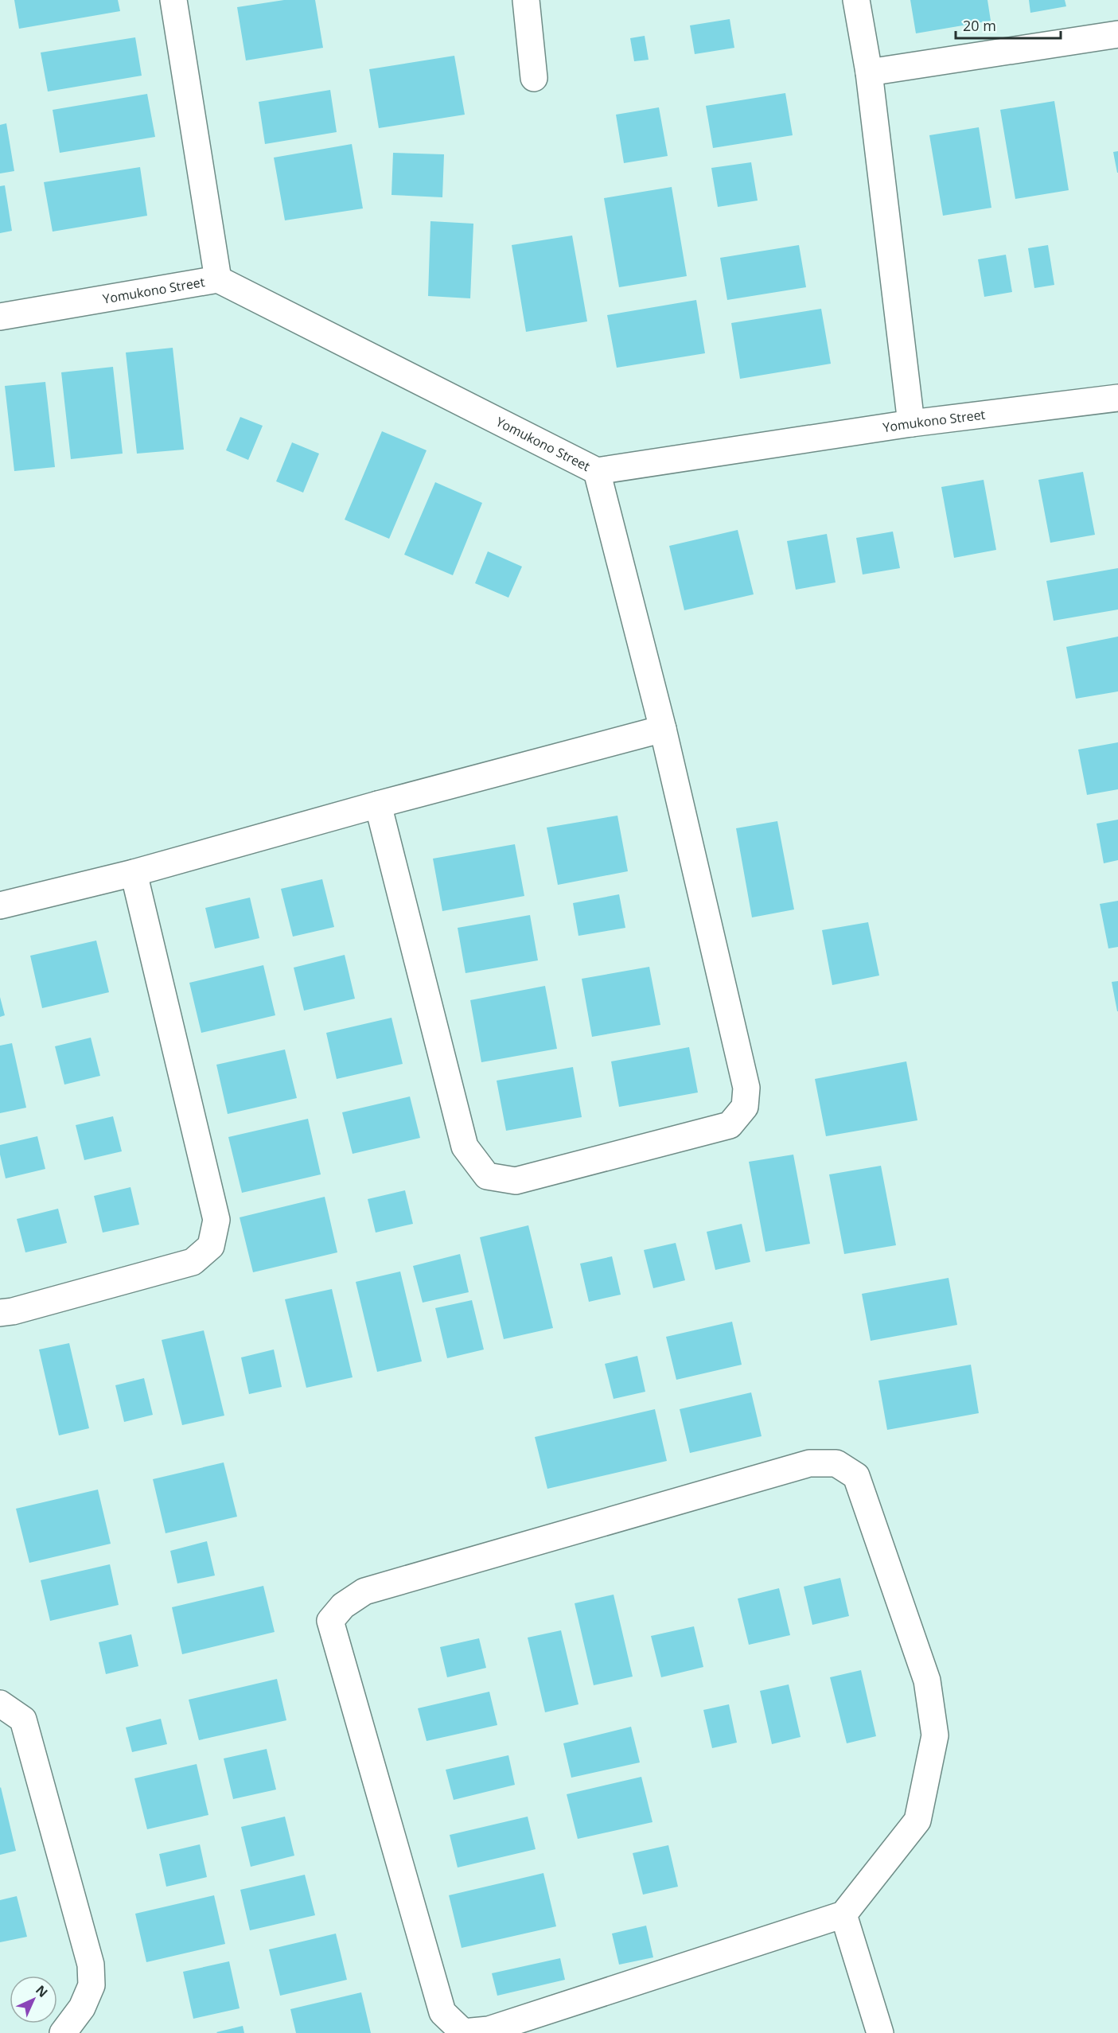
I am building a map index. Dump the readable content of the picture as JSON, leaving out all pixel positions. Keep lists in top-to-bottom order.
{
  "streets": {
    "street": ["Yomukono Street"]
  },
  "scale_bar": "20 m",
  "north": "top right"
}
